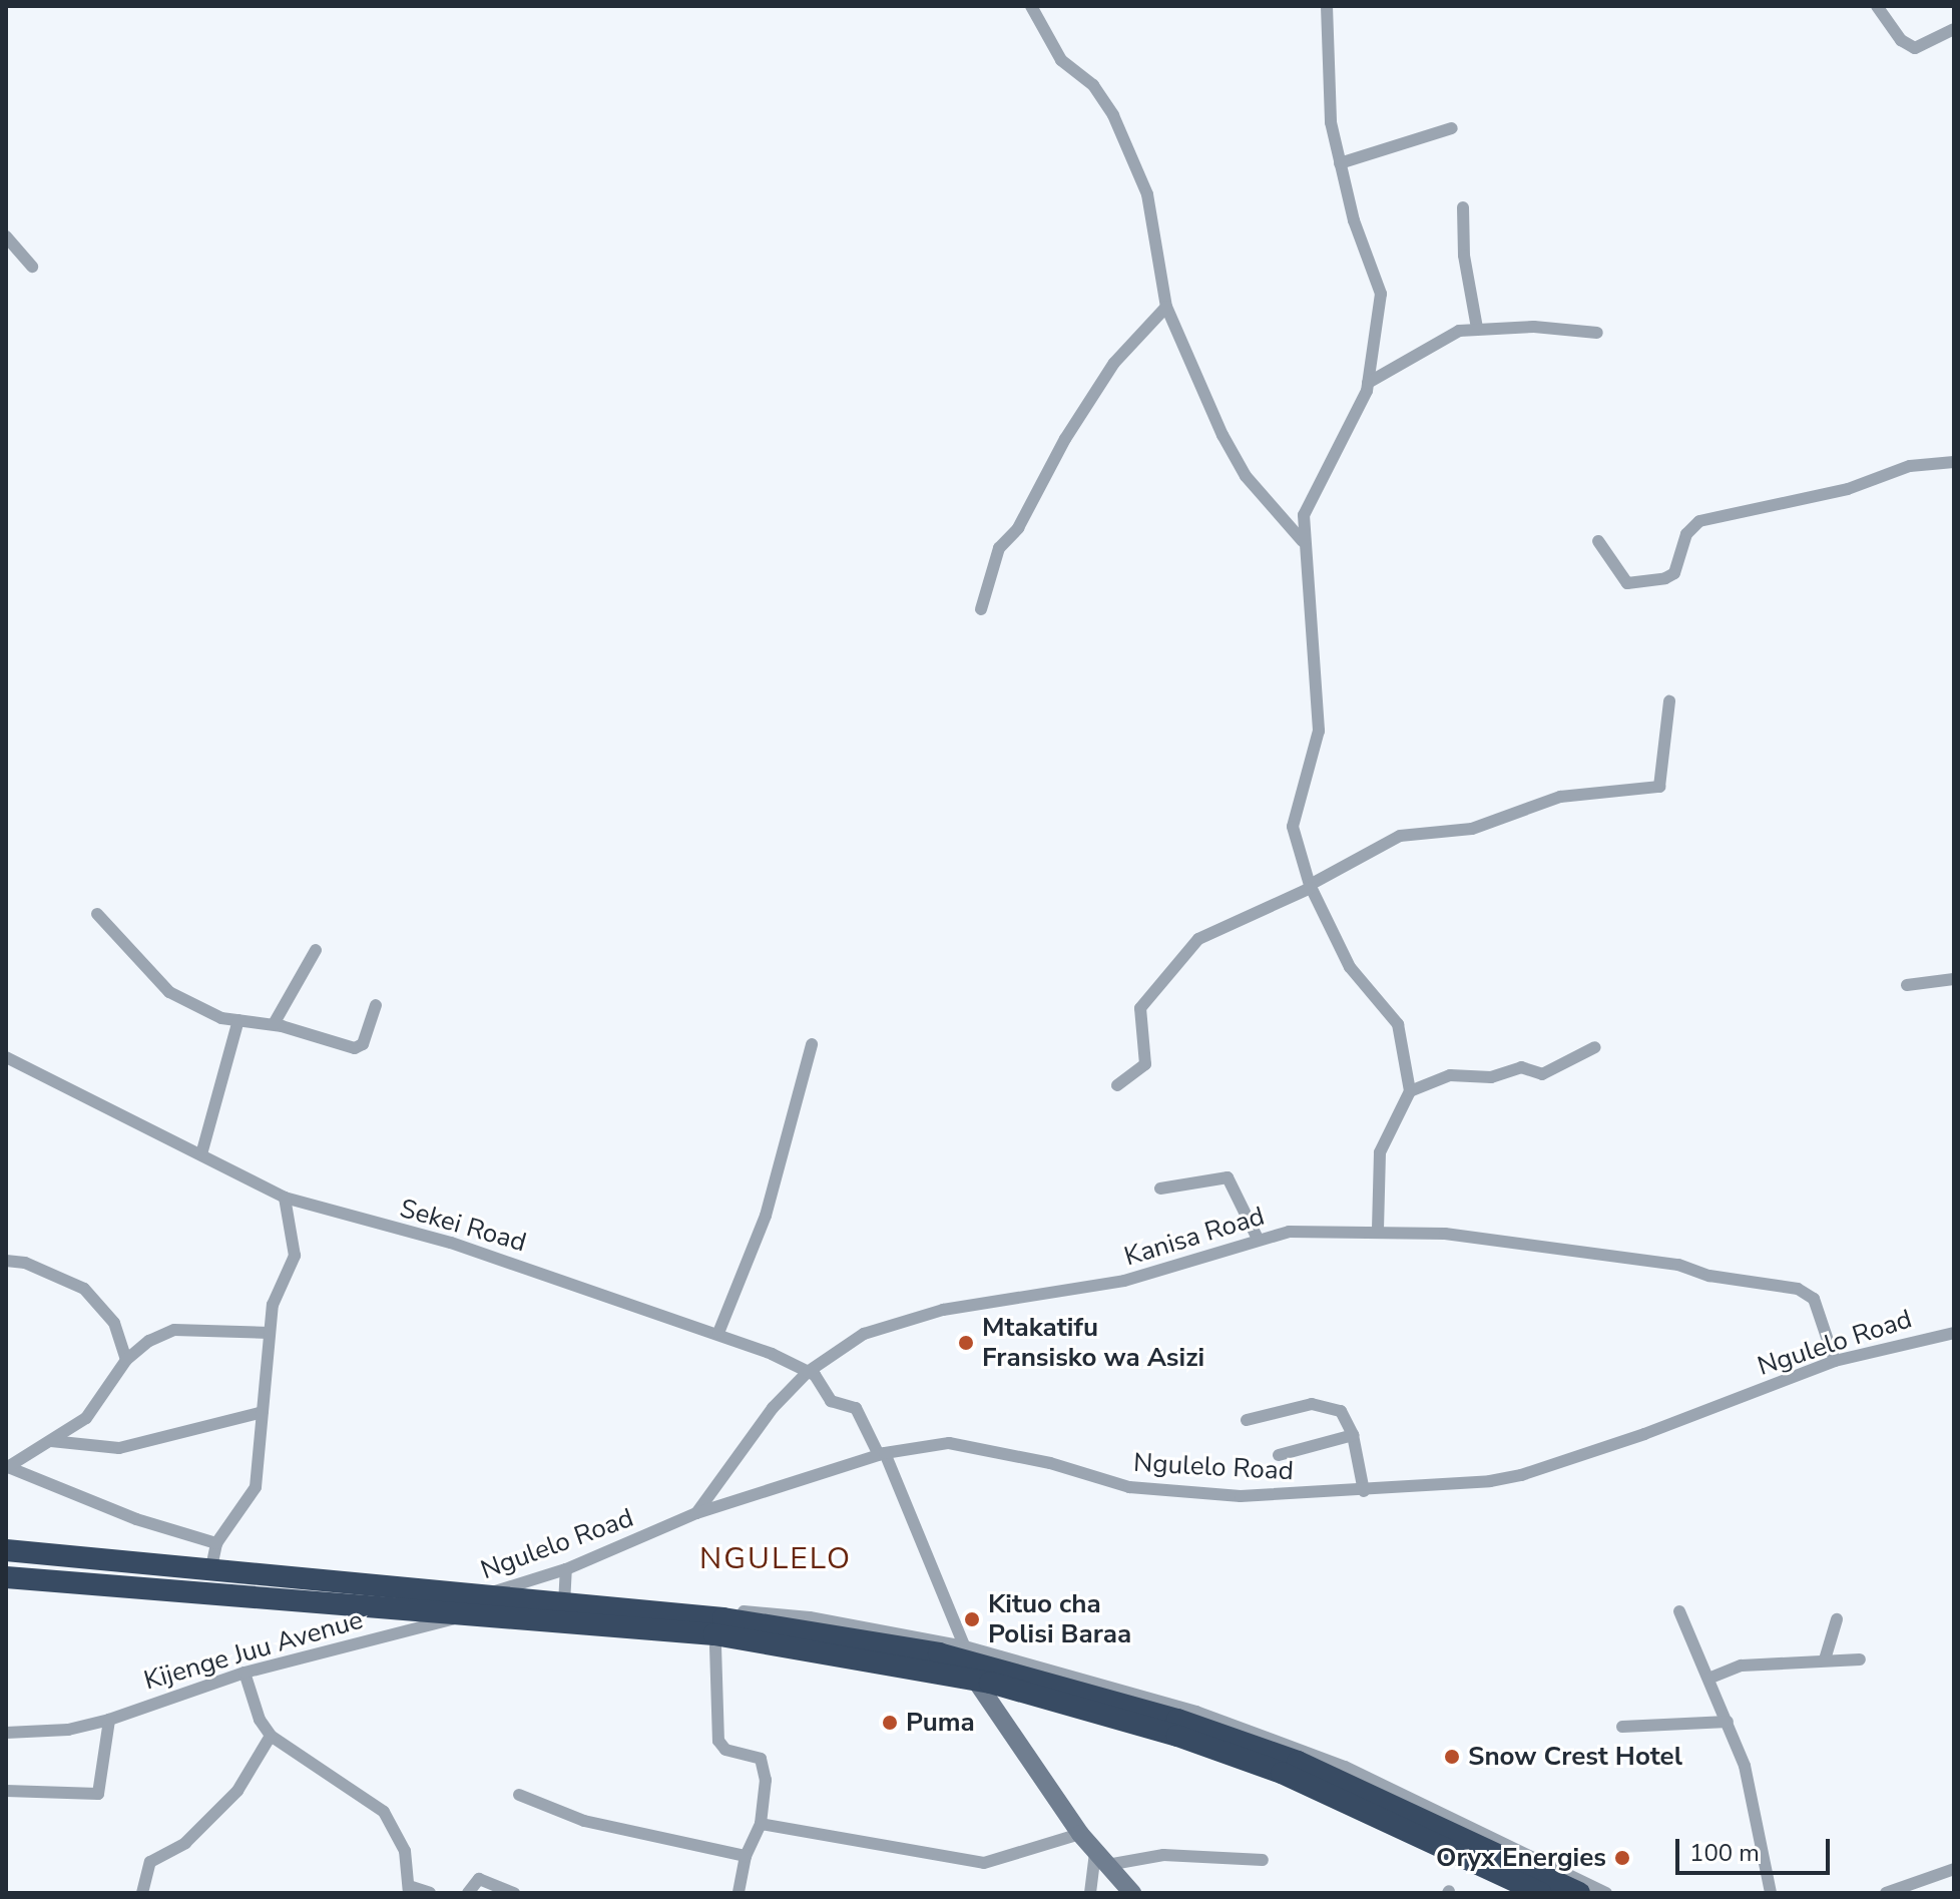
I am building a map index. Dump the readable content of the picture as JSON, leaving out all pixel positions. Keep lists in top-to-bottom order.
{
  "streets": {
    "street": [
      "Sekei Road",
      "Kanisa Road",
      "Ngulelo Road",
      "Kijenge Juu Avenue"
    ]
  },
  "crossings": [
    ["Sekei Road", "Kanisa Road"],
    ["Sekei Road", "Ngulelo Road"],
    ["Kanisa Road", "Ngulelo Road"],
    ["Ngulelo Road", "Kijenge Juu Avenue"]
  ],
  "districts": ["NGULELO"],
  "places": [
    "Mtakatifu Fransisko wa Asizi",
    "Kituo cha Polisi Baraa",
    "Puma",
    "Snow Crest Hotel",
    "Oryx Energies"
  ],
  "scale_bar": "100 m"
}
